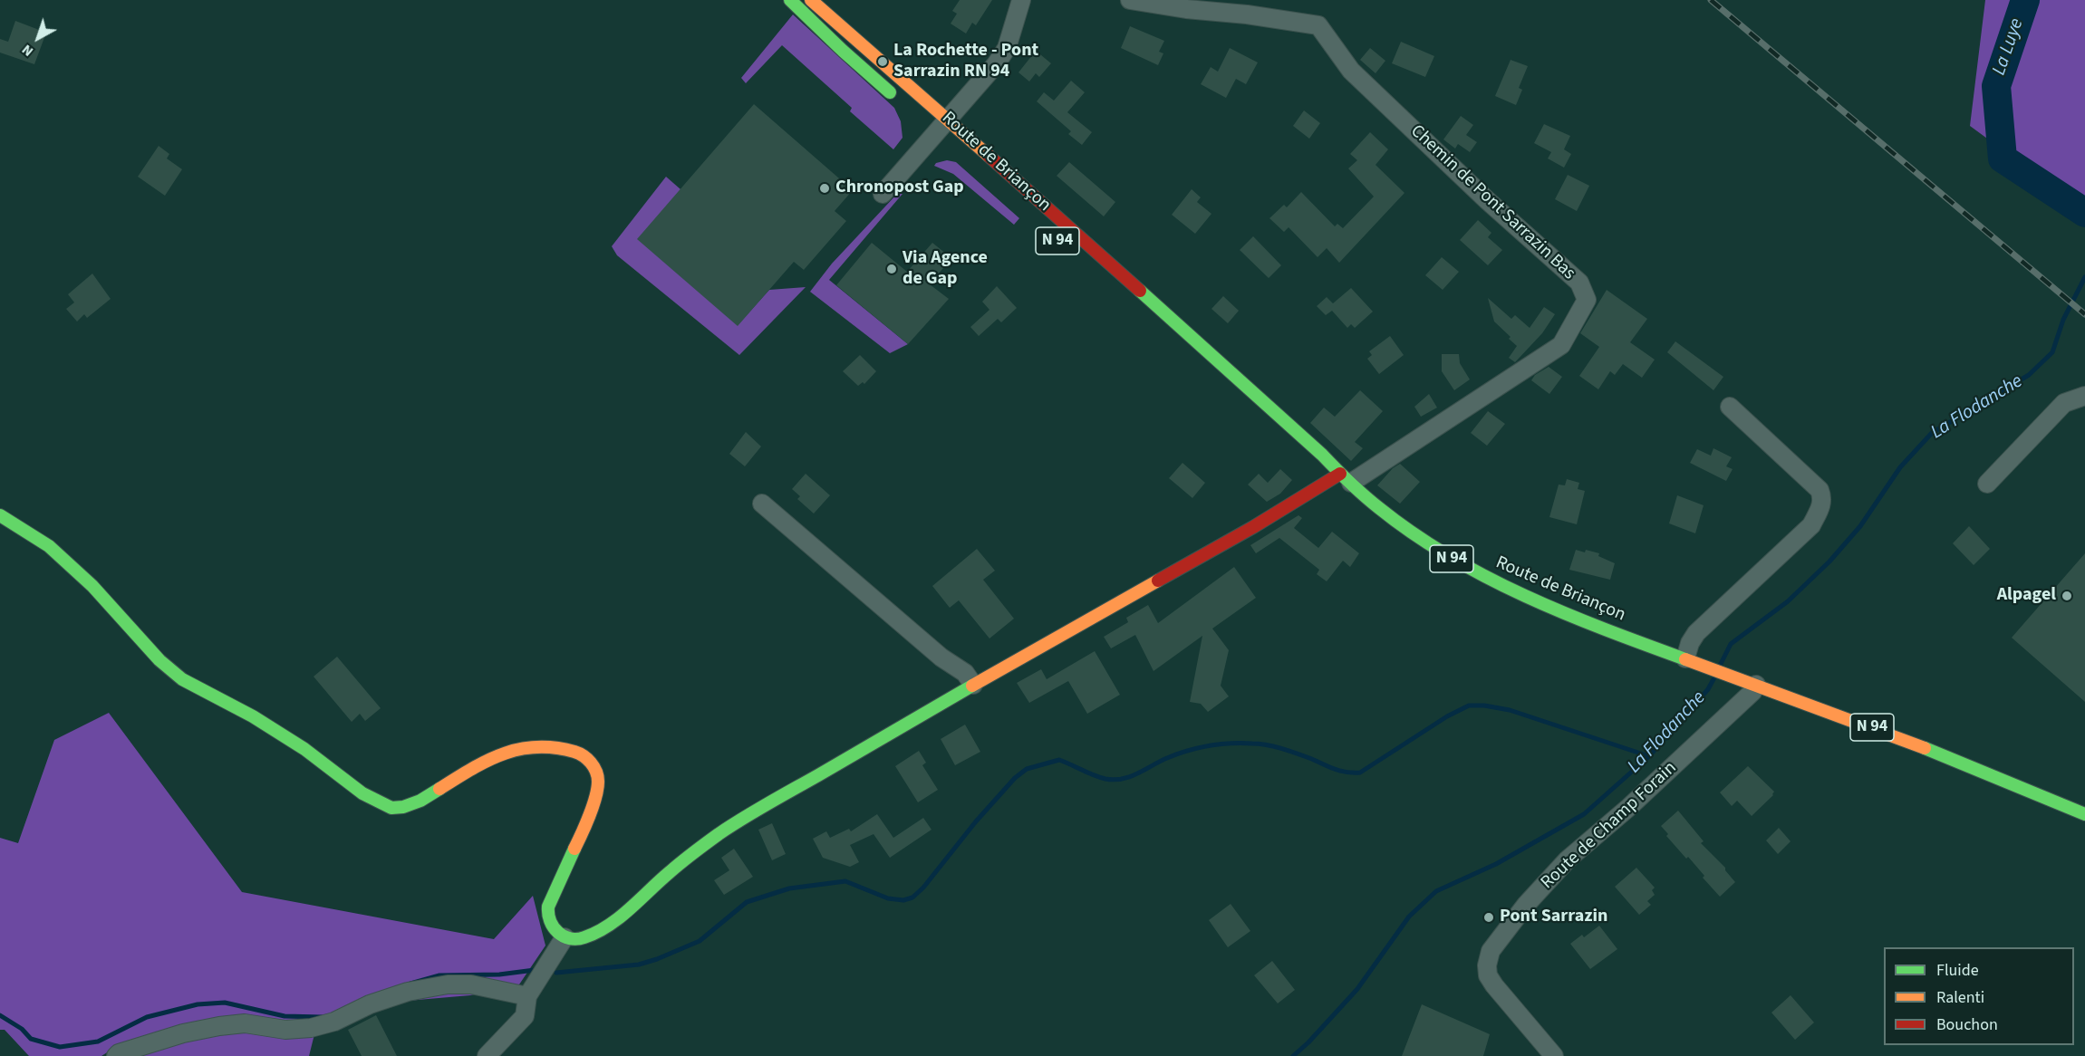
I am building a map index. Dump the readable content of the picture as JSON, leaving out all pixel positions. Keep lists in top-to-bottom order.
{
  "streets": {
    "street": [
      "Route de Briançon",
      "Chemin de Pont Sarrazin Bas",
      "N 94",
      "Route de Champ Forain"
    ]
  },
  "crossings": [
    ["Route de Briançon", "Chemin de Pont Sarrazin Bas"],
    ["Route de Briançon", "N 94"],
    ["Route de Briançon", "Route de Champ Forain"],
    ["N 94", "Route de Champ Forain"]
  ],
  "water": ["La Luye", "La Flodanche"],
  "places": [
    "La Rochette - Pont Sarrazin RN 94",
    "Chronopost Gap",
    "Via Agence de Gap",
    "Alpagel",
    "Pont Sarrazin"
  ],
  "legend": ["Fluide", "Ralenti", "Bouchon"],
  "north": "bottom left"
}
